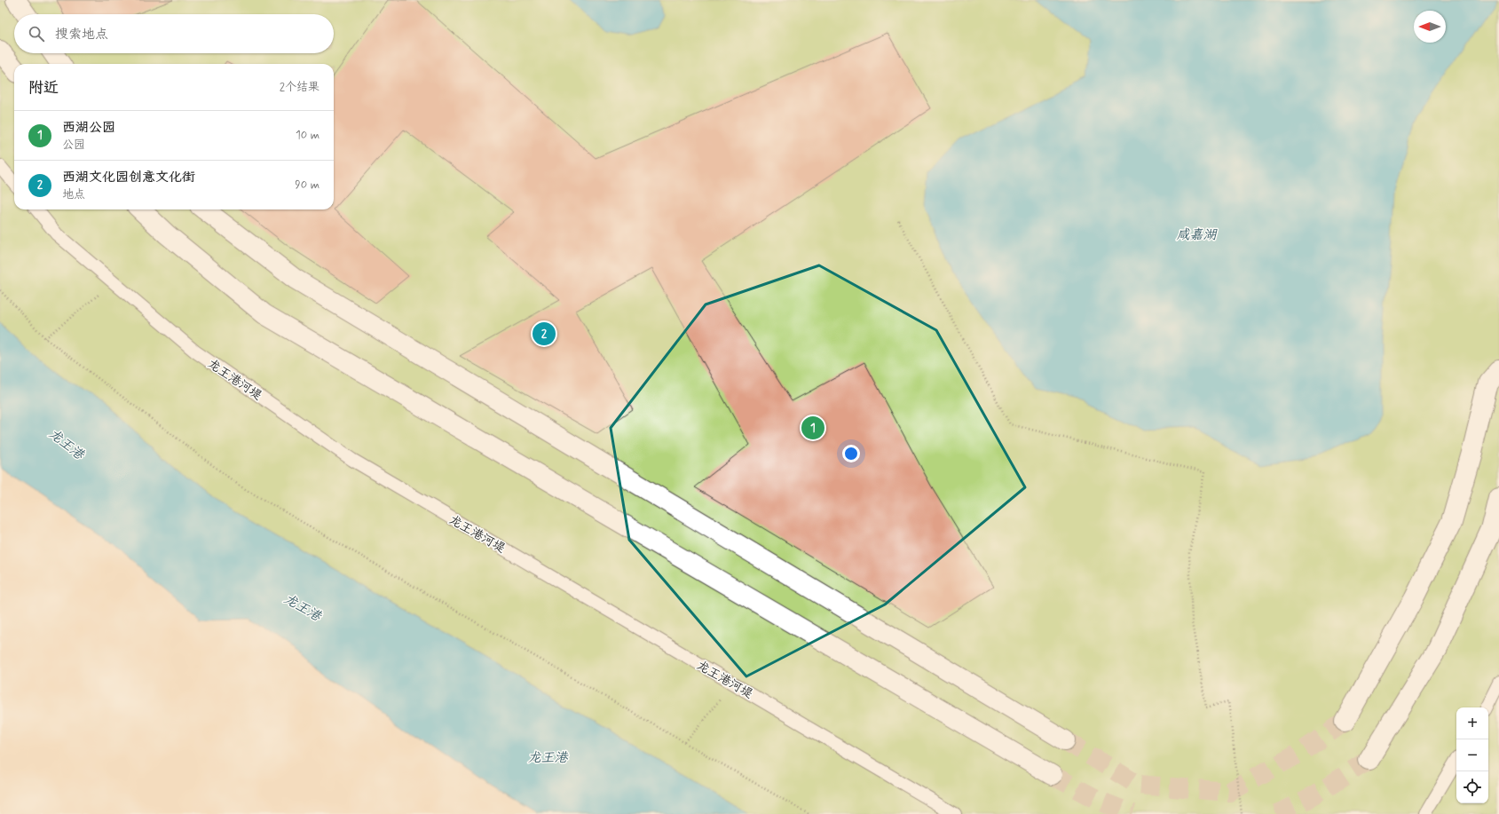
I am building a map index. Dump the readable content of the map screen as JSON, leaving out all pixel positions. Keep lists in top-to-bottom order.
{
  "streets": {
    "lane": ["龙王港河堤"]
  },
  "water": ["咸嘉湖", "龙王港"],
  "north": "left",
  "page": {
    "search": "搜索地点",
    "heading": ["附近", "2个结果"],
    "list": [
      {
        "mark": "1",
        "name": "西湖公园",
        "note": "公园",
        "value": "10 m"
      },
      {
        "mark": "2",
        "name": "西湖文化园创意文化街",
        "note": "地点",
        "value": "90 m"
      }
    ],
    "pins": ["2", "1"],
    "map_buttons": ["+", "−"]
  }
}
